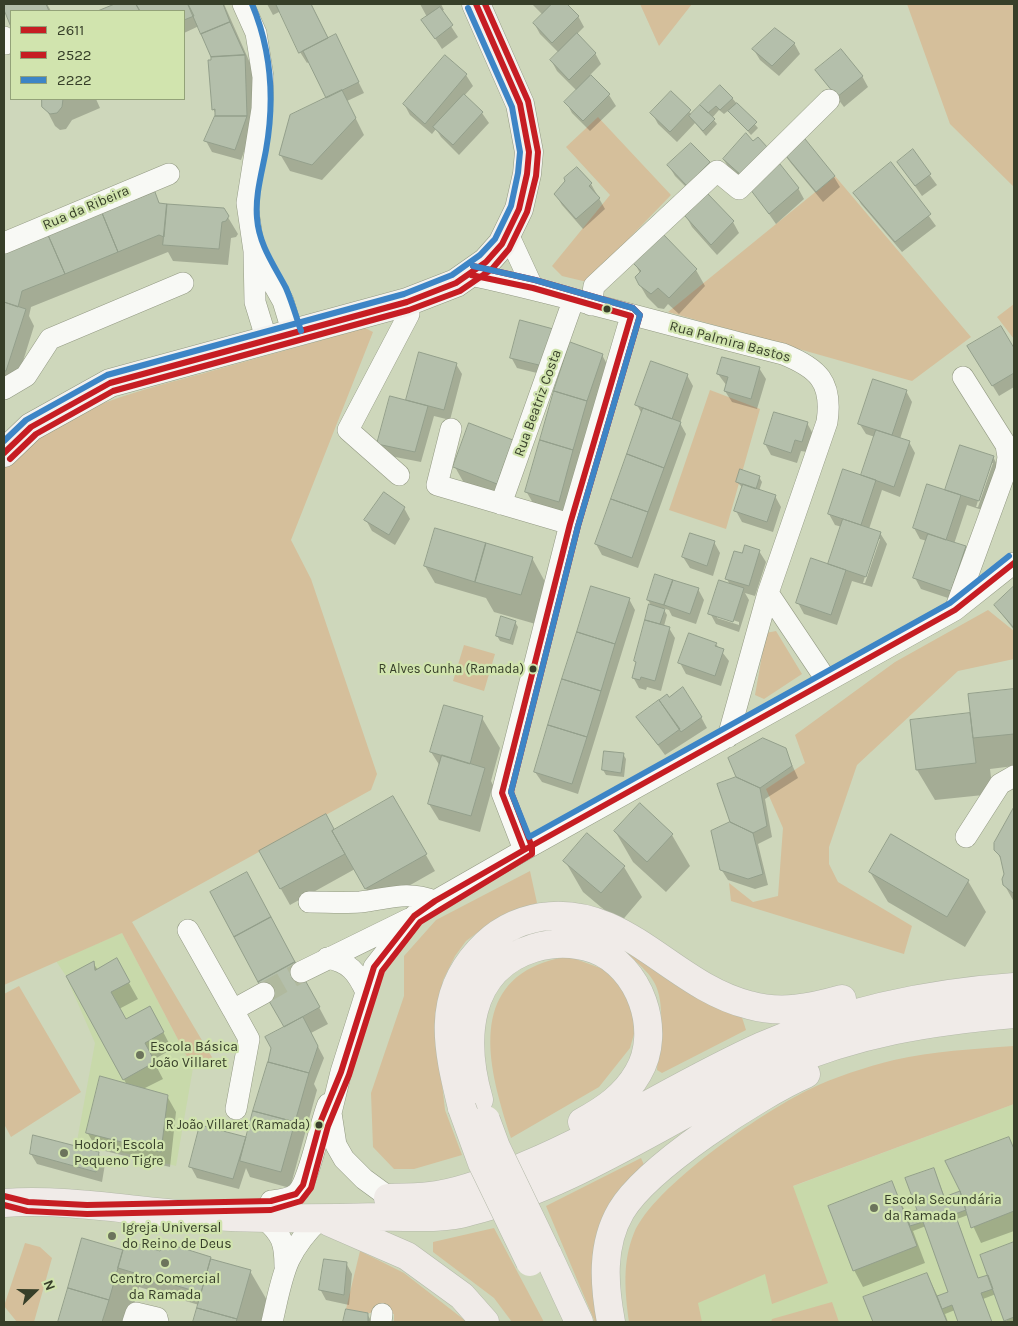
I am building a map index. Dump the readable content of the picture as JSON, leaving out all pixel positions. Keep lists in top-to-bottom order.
{
  "streets": {
    "street": ["Rua da Ribeira", "Rua Palmira Bastos", "Rua Beatriz Costa"]
  },
  "crossings": [
    ["Rua Palmira Bastos", "Rua Beatriz Costa"]
  ],
  "places": [
    "R Alves Cunha (Ramada)",
    "Escola Básica João Villaret",
    "R João Villaret (Ramada)",
    "Hodori, Escola Pequeno Tigre",
    "Escola Secundária da Ramada",
    "Igreja Universal do Reino de Deus",
    "Centro Comercial da Ramada"
  ],
  "lines": ["transit line 2611", "transit line 2522", "transit line 2222"],
  "legend": ["2611", "2522", "2222"],
  "north": "right"
}
